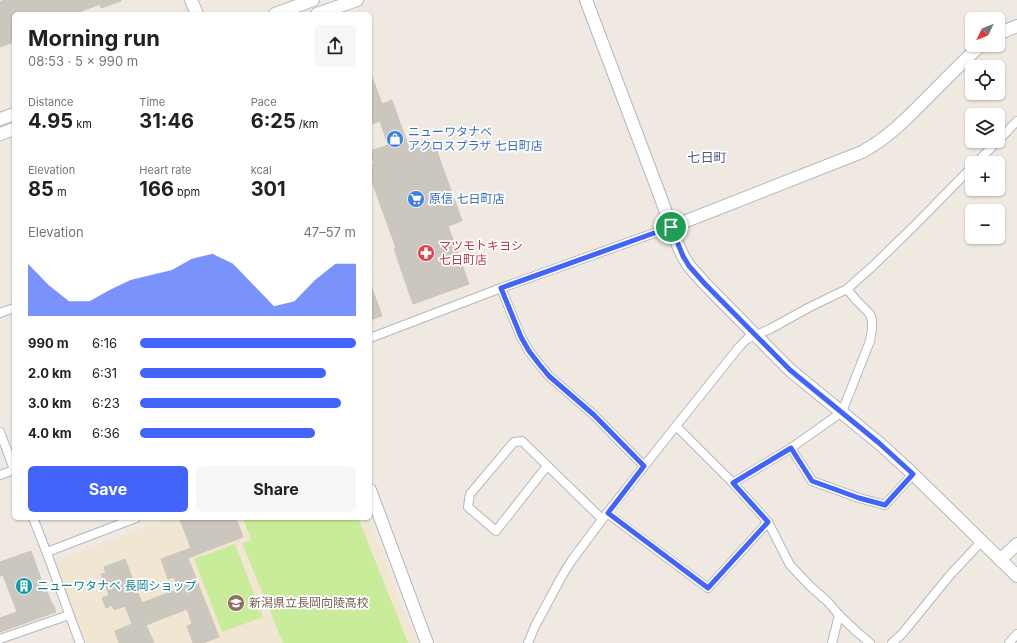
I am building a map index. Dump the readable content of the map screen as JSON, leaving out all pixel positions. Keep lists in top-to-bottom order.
{
  "districts": ["七日町"],
  "places": {
    "shop": ["ニューワタナベ アクロスプラザ 七日町店"],
    "supermarket": ["原信 七日町店"],
    "pharmacy": ["マツモトキヨシ 七日町店"],
    "building": ["ニューワタナベ 長岡ショップ"],
    "school or university": ["新潟県立長岡向陵高校"]
  },
  "north": "bottom left",
  "page": {
    "map_buttons": ["+", "−"],
    "heading": ["Morning run", "08:53 · 5 × 990 m"],
    "stats": [
      ["Distance", "4.95 km"],
      ["Time", "31:46"],
      ["Pace", "6:25 /km"],
      ["Elevation", "85 m"],
      ["Heart rate", "166 bpm"],
      ["kcal", "301"]
    ],
    "chart": ["Elevation", "47–57 m"],
    "list": [
      {
        "name": "990 m",
        "note": "6:16"
      },
      {
        "name": "2.0 km",
        "note": "6:31"
      },
      {
        "name": "3.0 km",
        "note": "6:23"
      },
      {
        "name": "4.0 km",
        "note": "6:36"
      }
    ],
    "buttons": ["Save", "Share"]
  }
}
